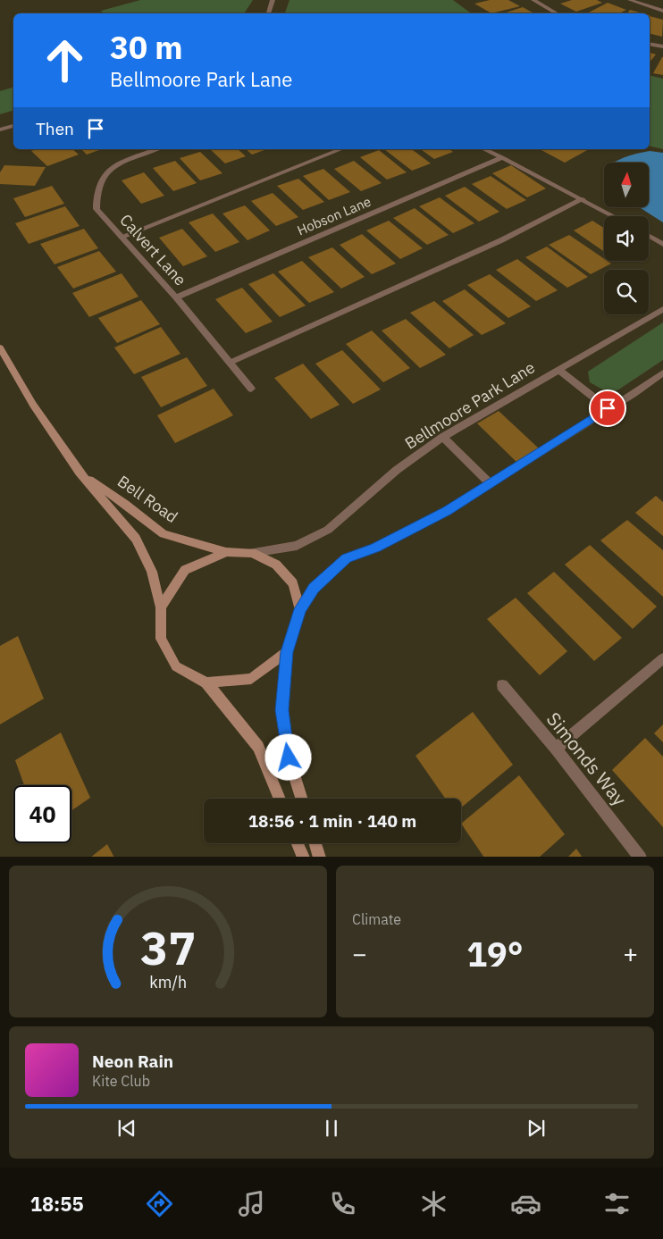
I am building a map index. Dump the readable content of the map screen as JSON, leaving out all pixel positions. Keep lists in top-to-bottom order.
{
  "streets": {
    "street": [
      "Hobson Lane",
      "Calvert Lane",
      "Bellmoore Park Lane",
      "Bell Road",
      "Simonds Way"
    ]
  },
  "crossings": [
    ["Hobson Lane", "Calvert Lane"],
    ["Bellmoore Park Lane", "Bell Road"]
  ],
  "north": "top",
  "page": {
    "turn": ["30 m", "Bellmoore Park Lane"],
    "then": "Then",
    "limit": "40",
    "trip": "18:56 · 1 min · 140 m",
    "tile": "Climate",
    "heat": ["−", "19°", "+"],
    "song": ["Neon Rain", "Kite Club"],
    "tabs": "18:55",
    "gauge": ["37", "km/h"]
  }
}
